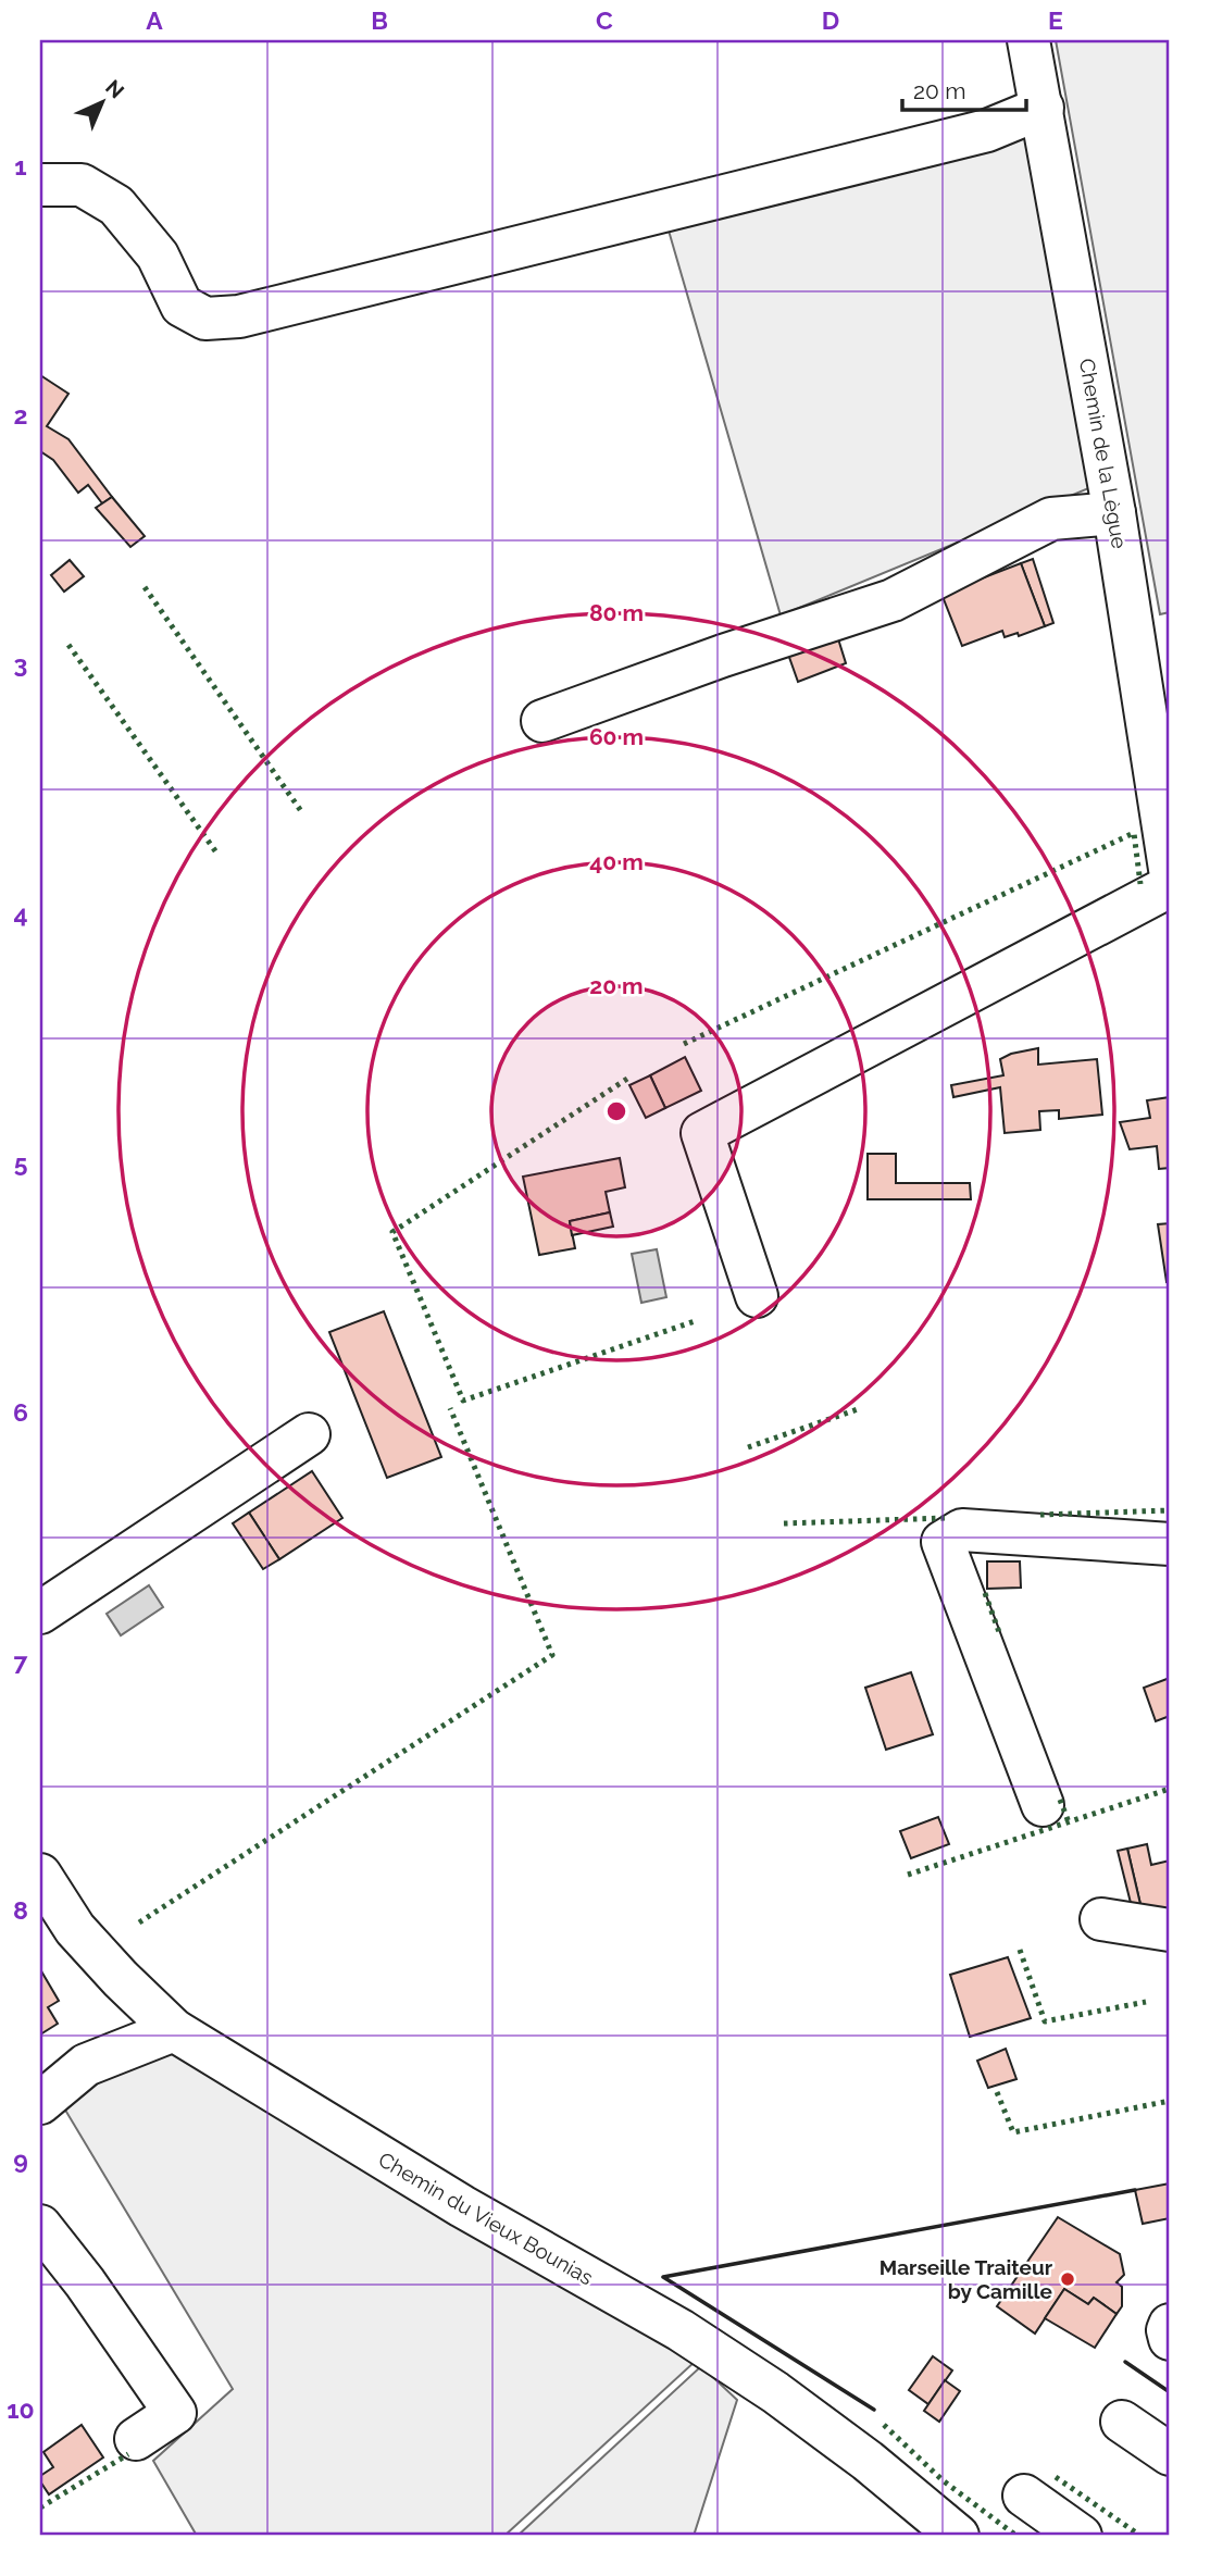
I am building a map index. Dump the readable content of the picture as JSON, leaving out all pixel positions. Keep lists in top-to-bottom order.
{
  "streets": {
    "street": ["Chemin de la Lègue", "Chemin du Vieux Bounias"]
  },
  "places": ["Marseille Traiteur by Camille"],
  "scale_bar": "20 m",
  "north": "top right",
  "grid": {
    "columns": [
      "A",
      "B",
      "C",
      "D",
      "E"
    ],
    "rows": [
      "1",
      "2",
      "3",
      "4",
      "5",
      "6",
      "7",
      "8",
      "9",
      "10"
    ]
  },
  "rings": [
    "80 m",
    "60 m",
    "40 m",
    "20 m"
  ]
}
